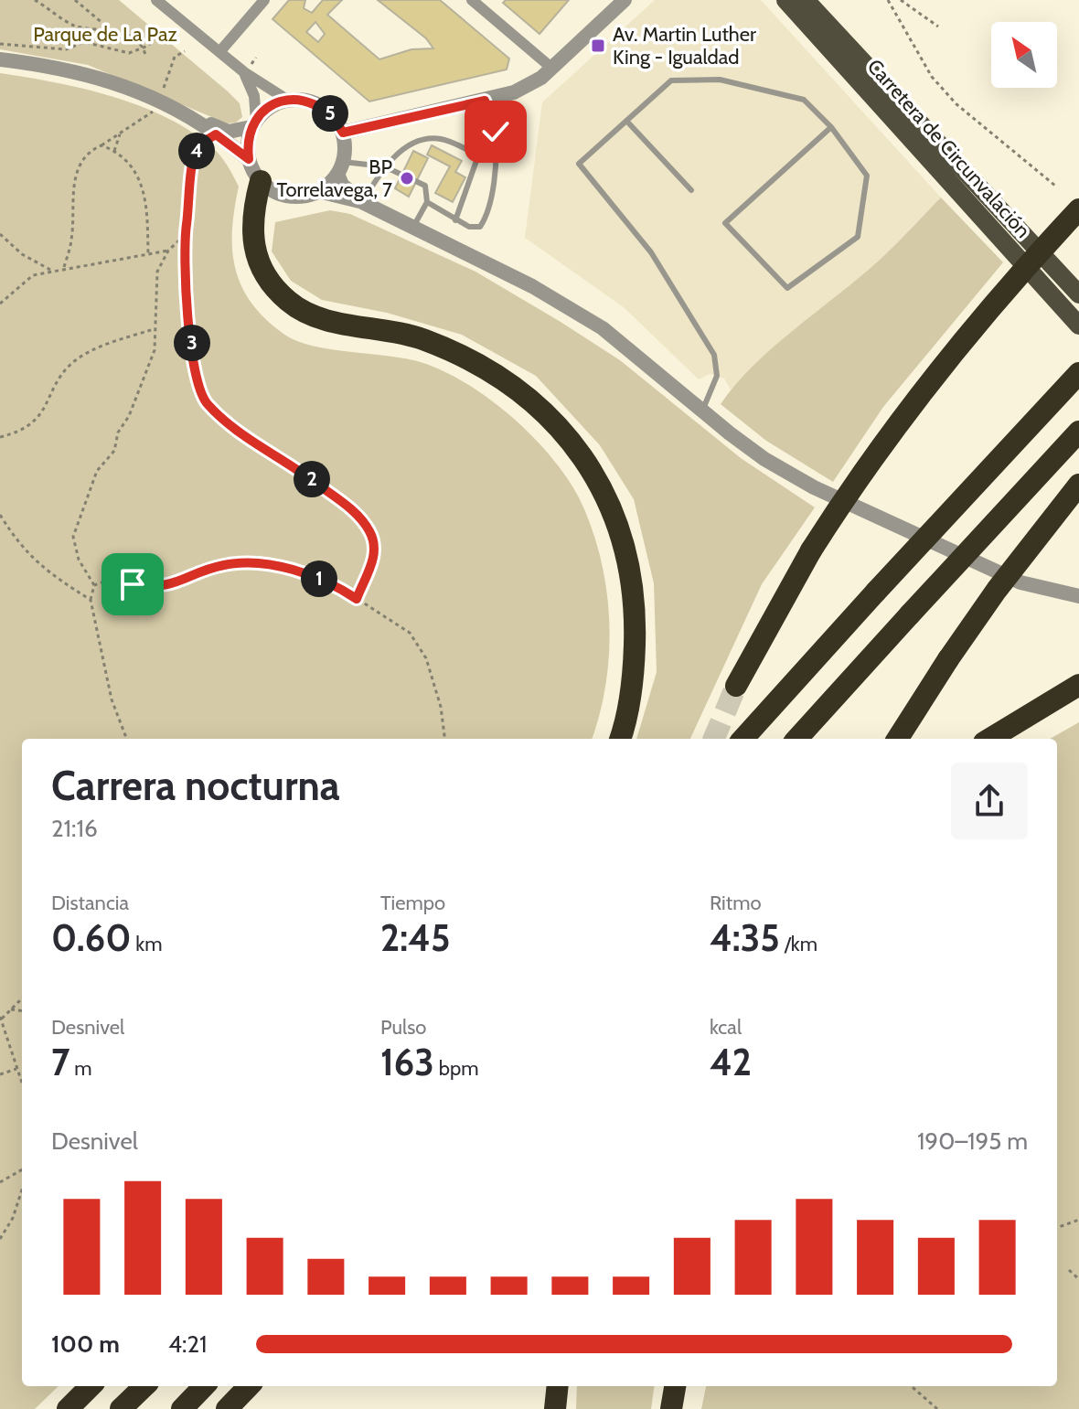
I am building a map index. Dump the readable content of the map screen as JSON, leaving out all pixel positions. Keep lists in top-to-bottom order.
{
  "streets": {
    "main road": ["Carretera de Circunvalación"]
  },
  "parks": ["Parque de La Paz"],
  "places": {
    "transit": ["Av. Martin Luther King - Igualdad"],
    "other": ["BP Torrelavega, 7"]
  },
  "north": "top left",
  "page": {
    "pins": [
      "5",
      "4",
      "3",
      "2",
      "1"
    ],
    "heading": ["Carrera nocturna", "21:16"],
    "stats": [
      ["Distancia", "0.60 km"],
      ["Tiempo", "2:45"],
      ["Ritmo", "4:35 /km"],
      ["Desnivel", "7 m"],
      ["Pulso", "163 bpm"],
      ["kcal", "42"]
    ],
    "chart": ["Desnivel", "190–195 m"],
    "list": [
      {
        "name": "100 m",
        "note": "4:21"
      }
    ]
  }
}
